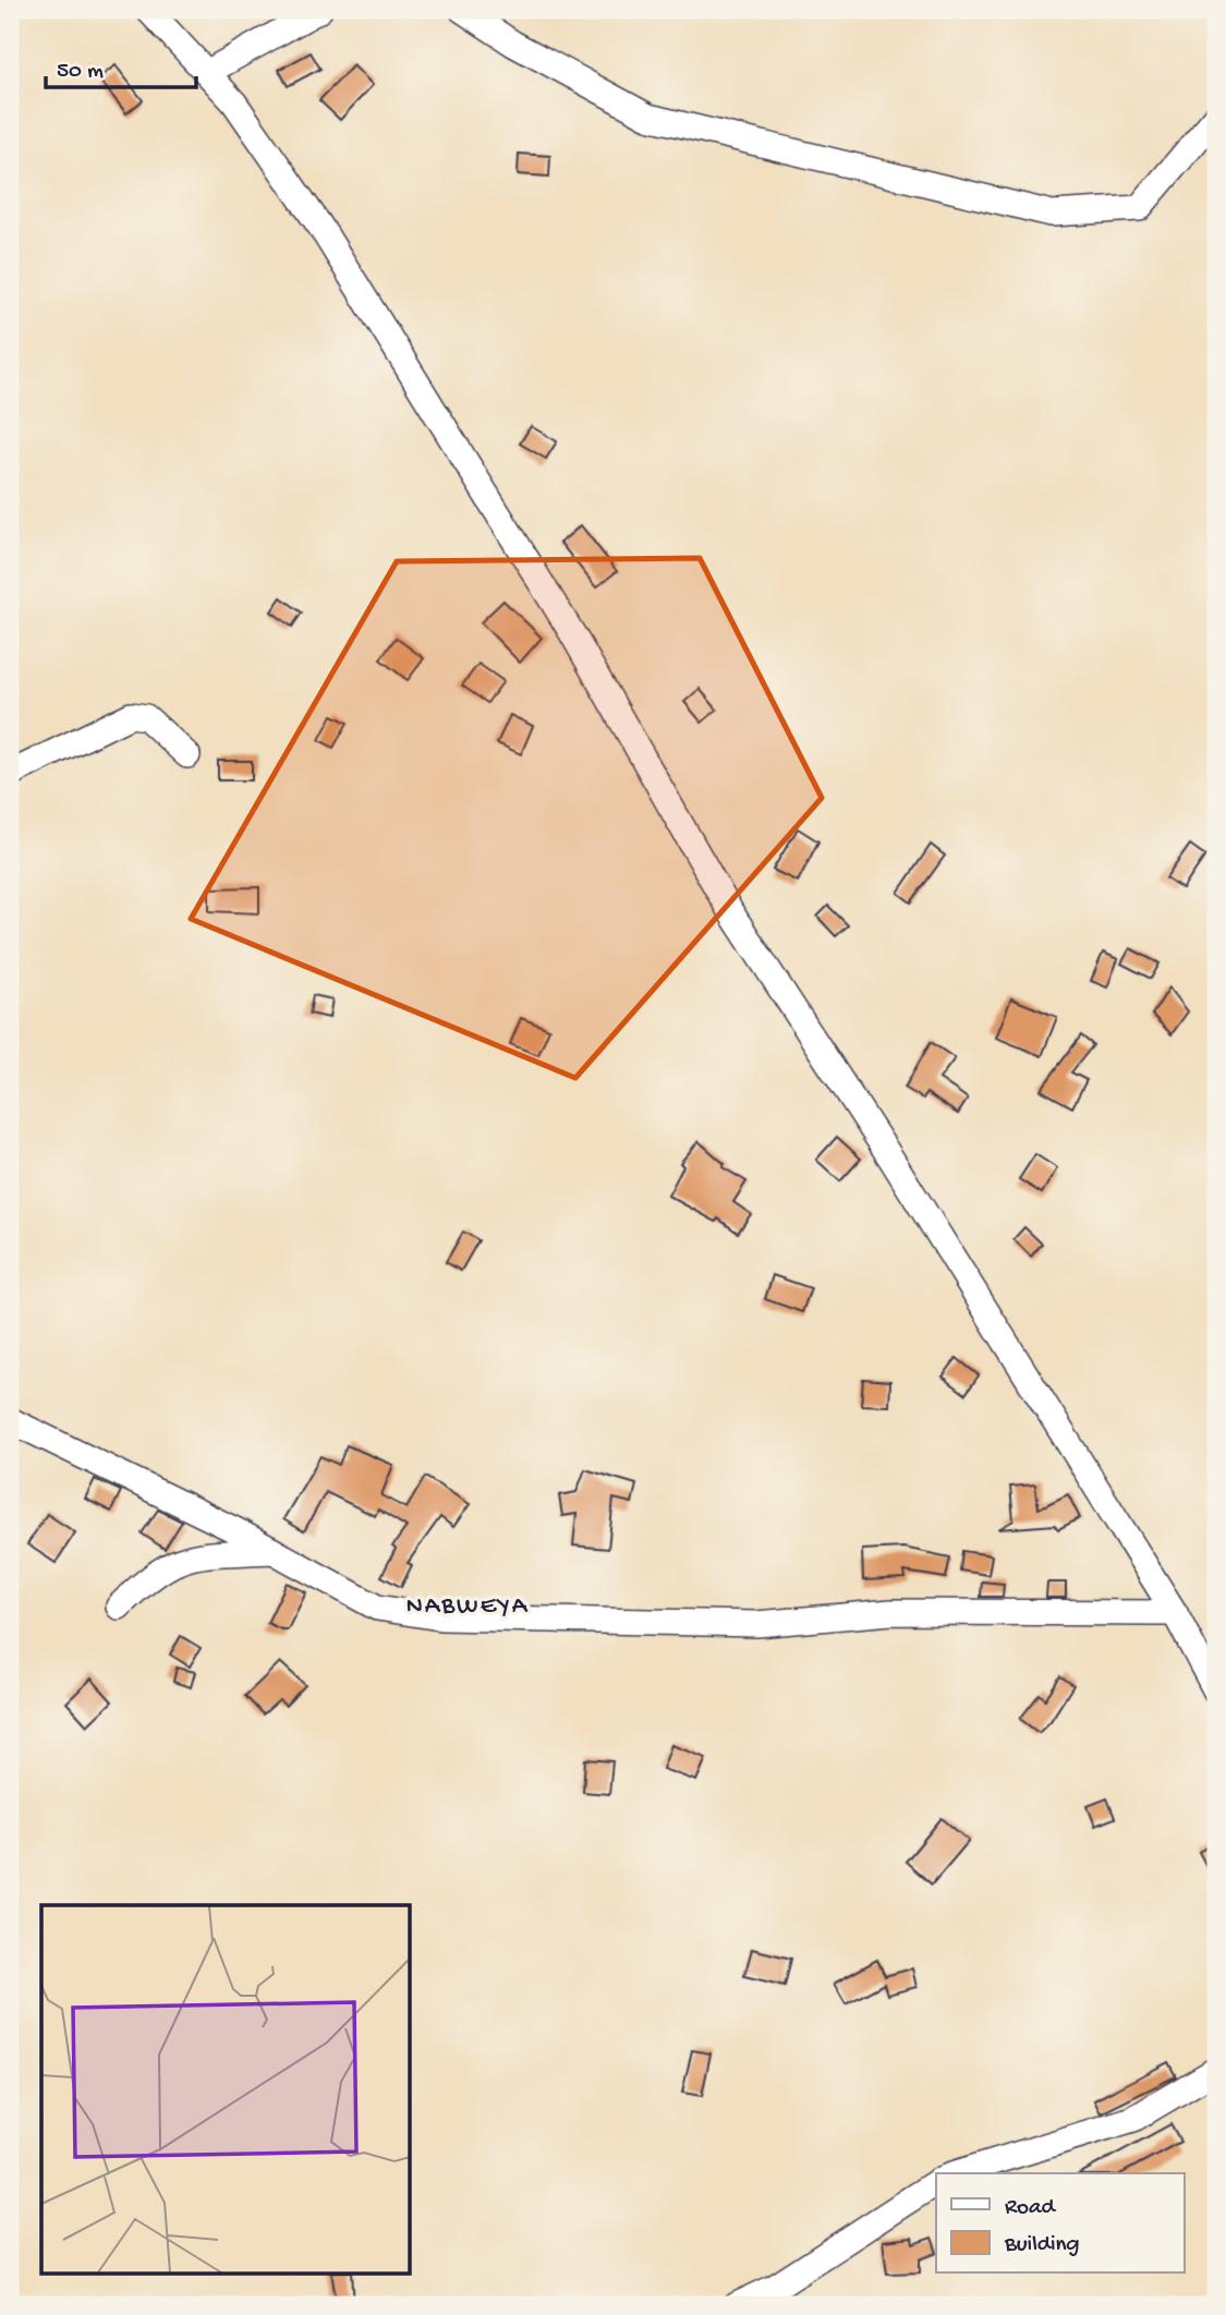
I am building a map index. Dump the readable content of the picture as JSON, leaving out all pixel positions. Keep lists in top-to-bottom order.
{
  "districts": ["NABWEYA"],
  "legend": ["Road", "Building"],
  "scale_bar": "50 m"
}
